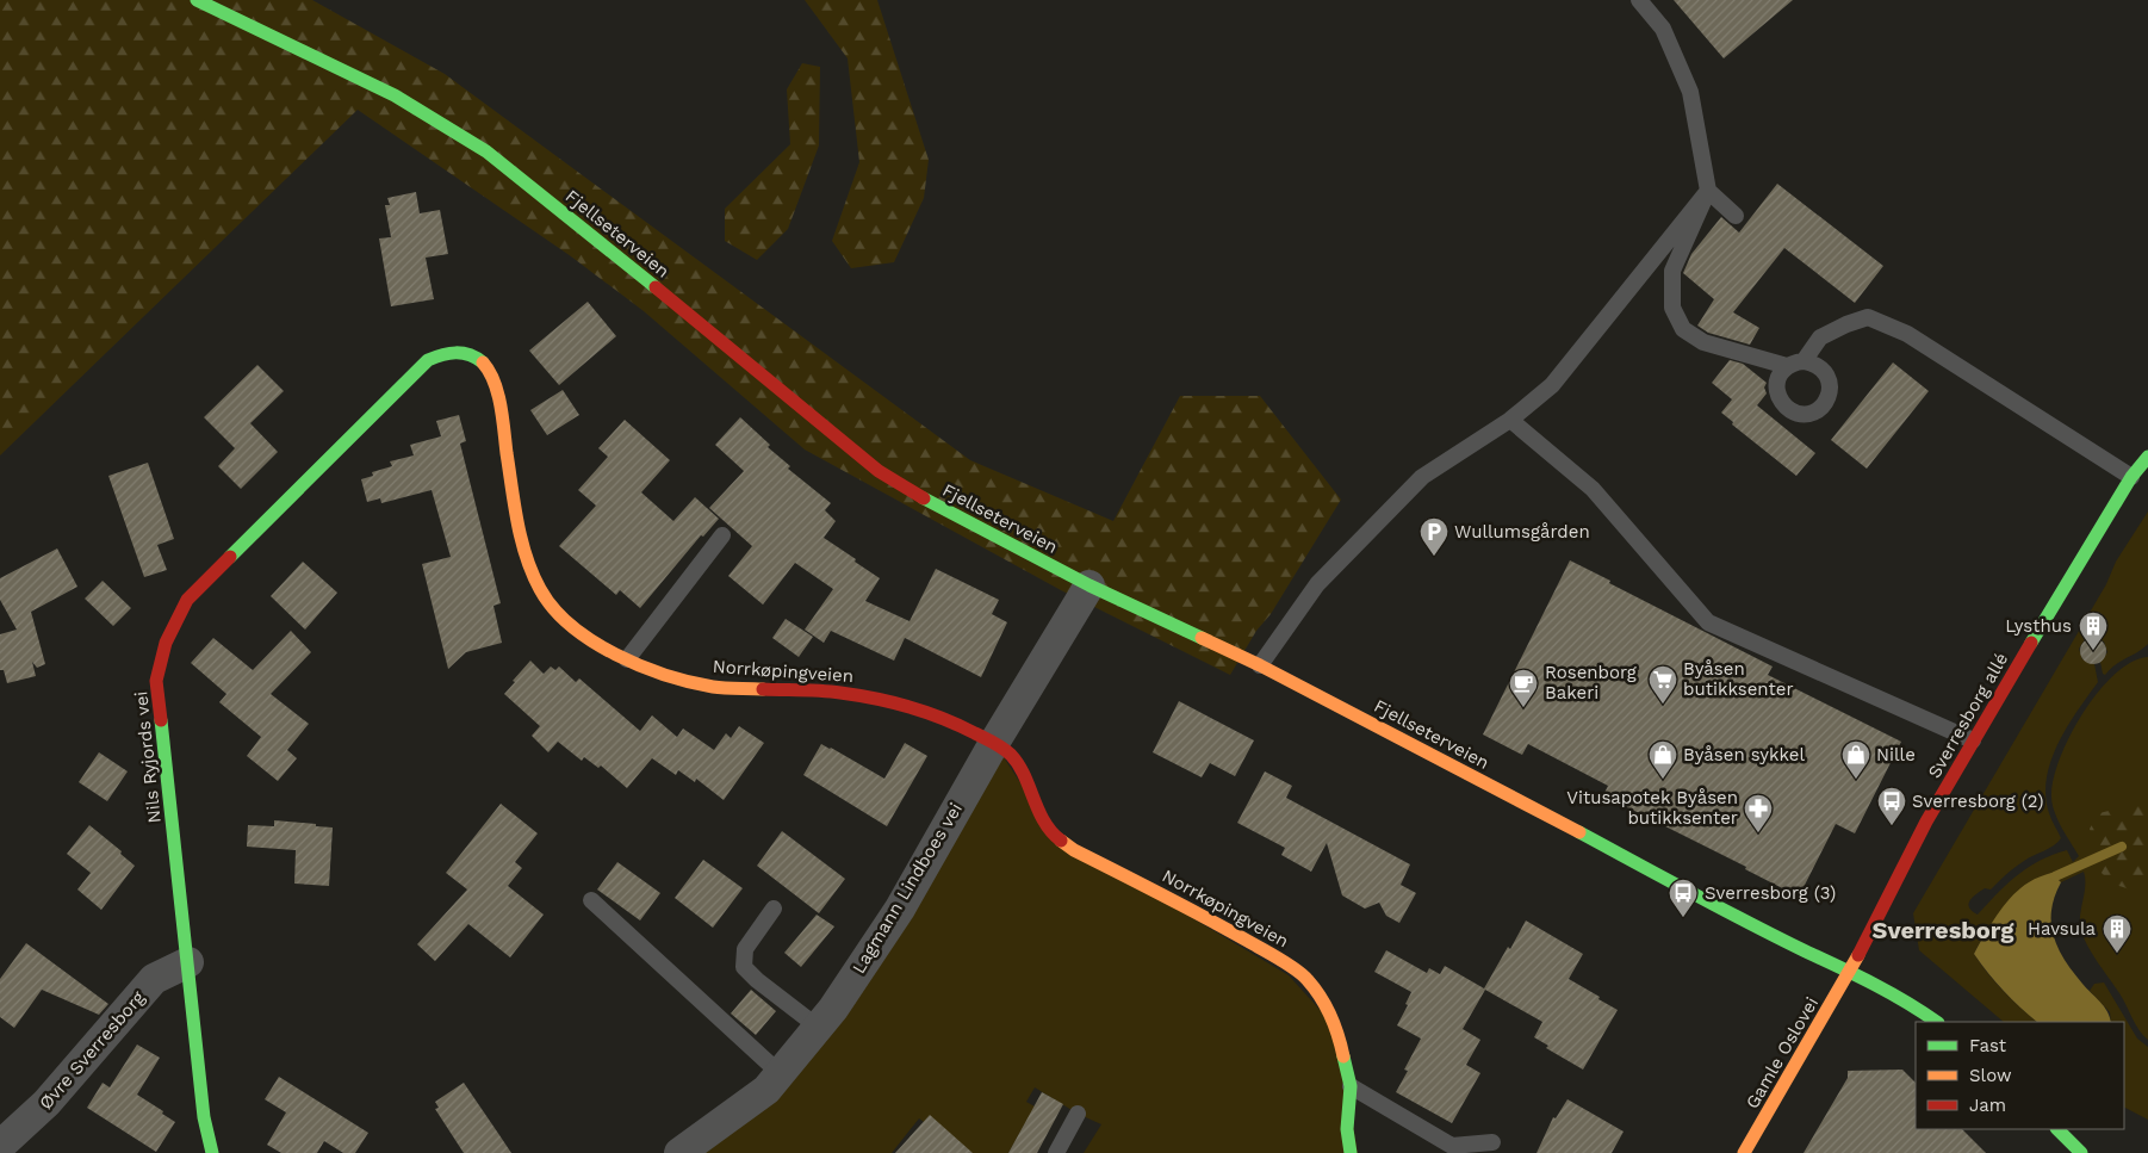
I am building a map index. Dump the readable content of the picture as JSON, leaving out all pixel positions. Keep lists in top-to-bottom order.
{
  "streets": {
    "street": [
      "Fjellseterveien",
      "Norrkøpingveien",
      "Sverresborg allé",
      "Nils Ryjords vei",
      "Lagmann Lindboes vei",
      "Øvre Sverresborg",
      "Gamle Oslovei"
    ]
  },
  "crossings": [
    ["Fjellseterveien", "Sverresborg allé"],
    ["Fjellseterveien", "Lagmann Lindboes vei"],
    ["Fjellseterveien", "Gamle Oslovei"],
    ["Norrkøpingveien", "Nils Ryjords vei"],
    ["Norrkøpingveien", "Lagmann Lindboes vei"],
    ["Sverresborg allé", "Gamle Oslovei"],
    ["Nils Ryjords vei", "Øvre Sverresborg"]
  ],
  "districts": ["Sverresborg"],
  "places": {
    "parking": ["Wullumsgården"],
    "building": ["Lysthus", "Havsula"],
    "supermarket": ["Byåsen butikksenter"],
    "cafe": ["Rosenborg Bakeri"],
    "shop": ["Byåsen sykkel", "Nille"],
    "bus stop": ["Sverresborg (2)", "Sverresborg (3)"],
    "pharmacy": ["Vitusapotek Byåsen butikksenter"]
  },
  "legend": ["Fast", "Slow", "Jam"]
}
